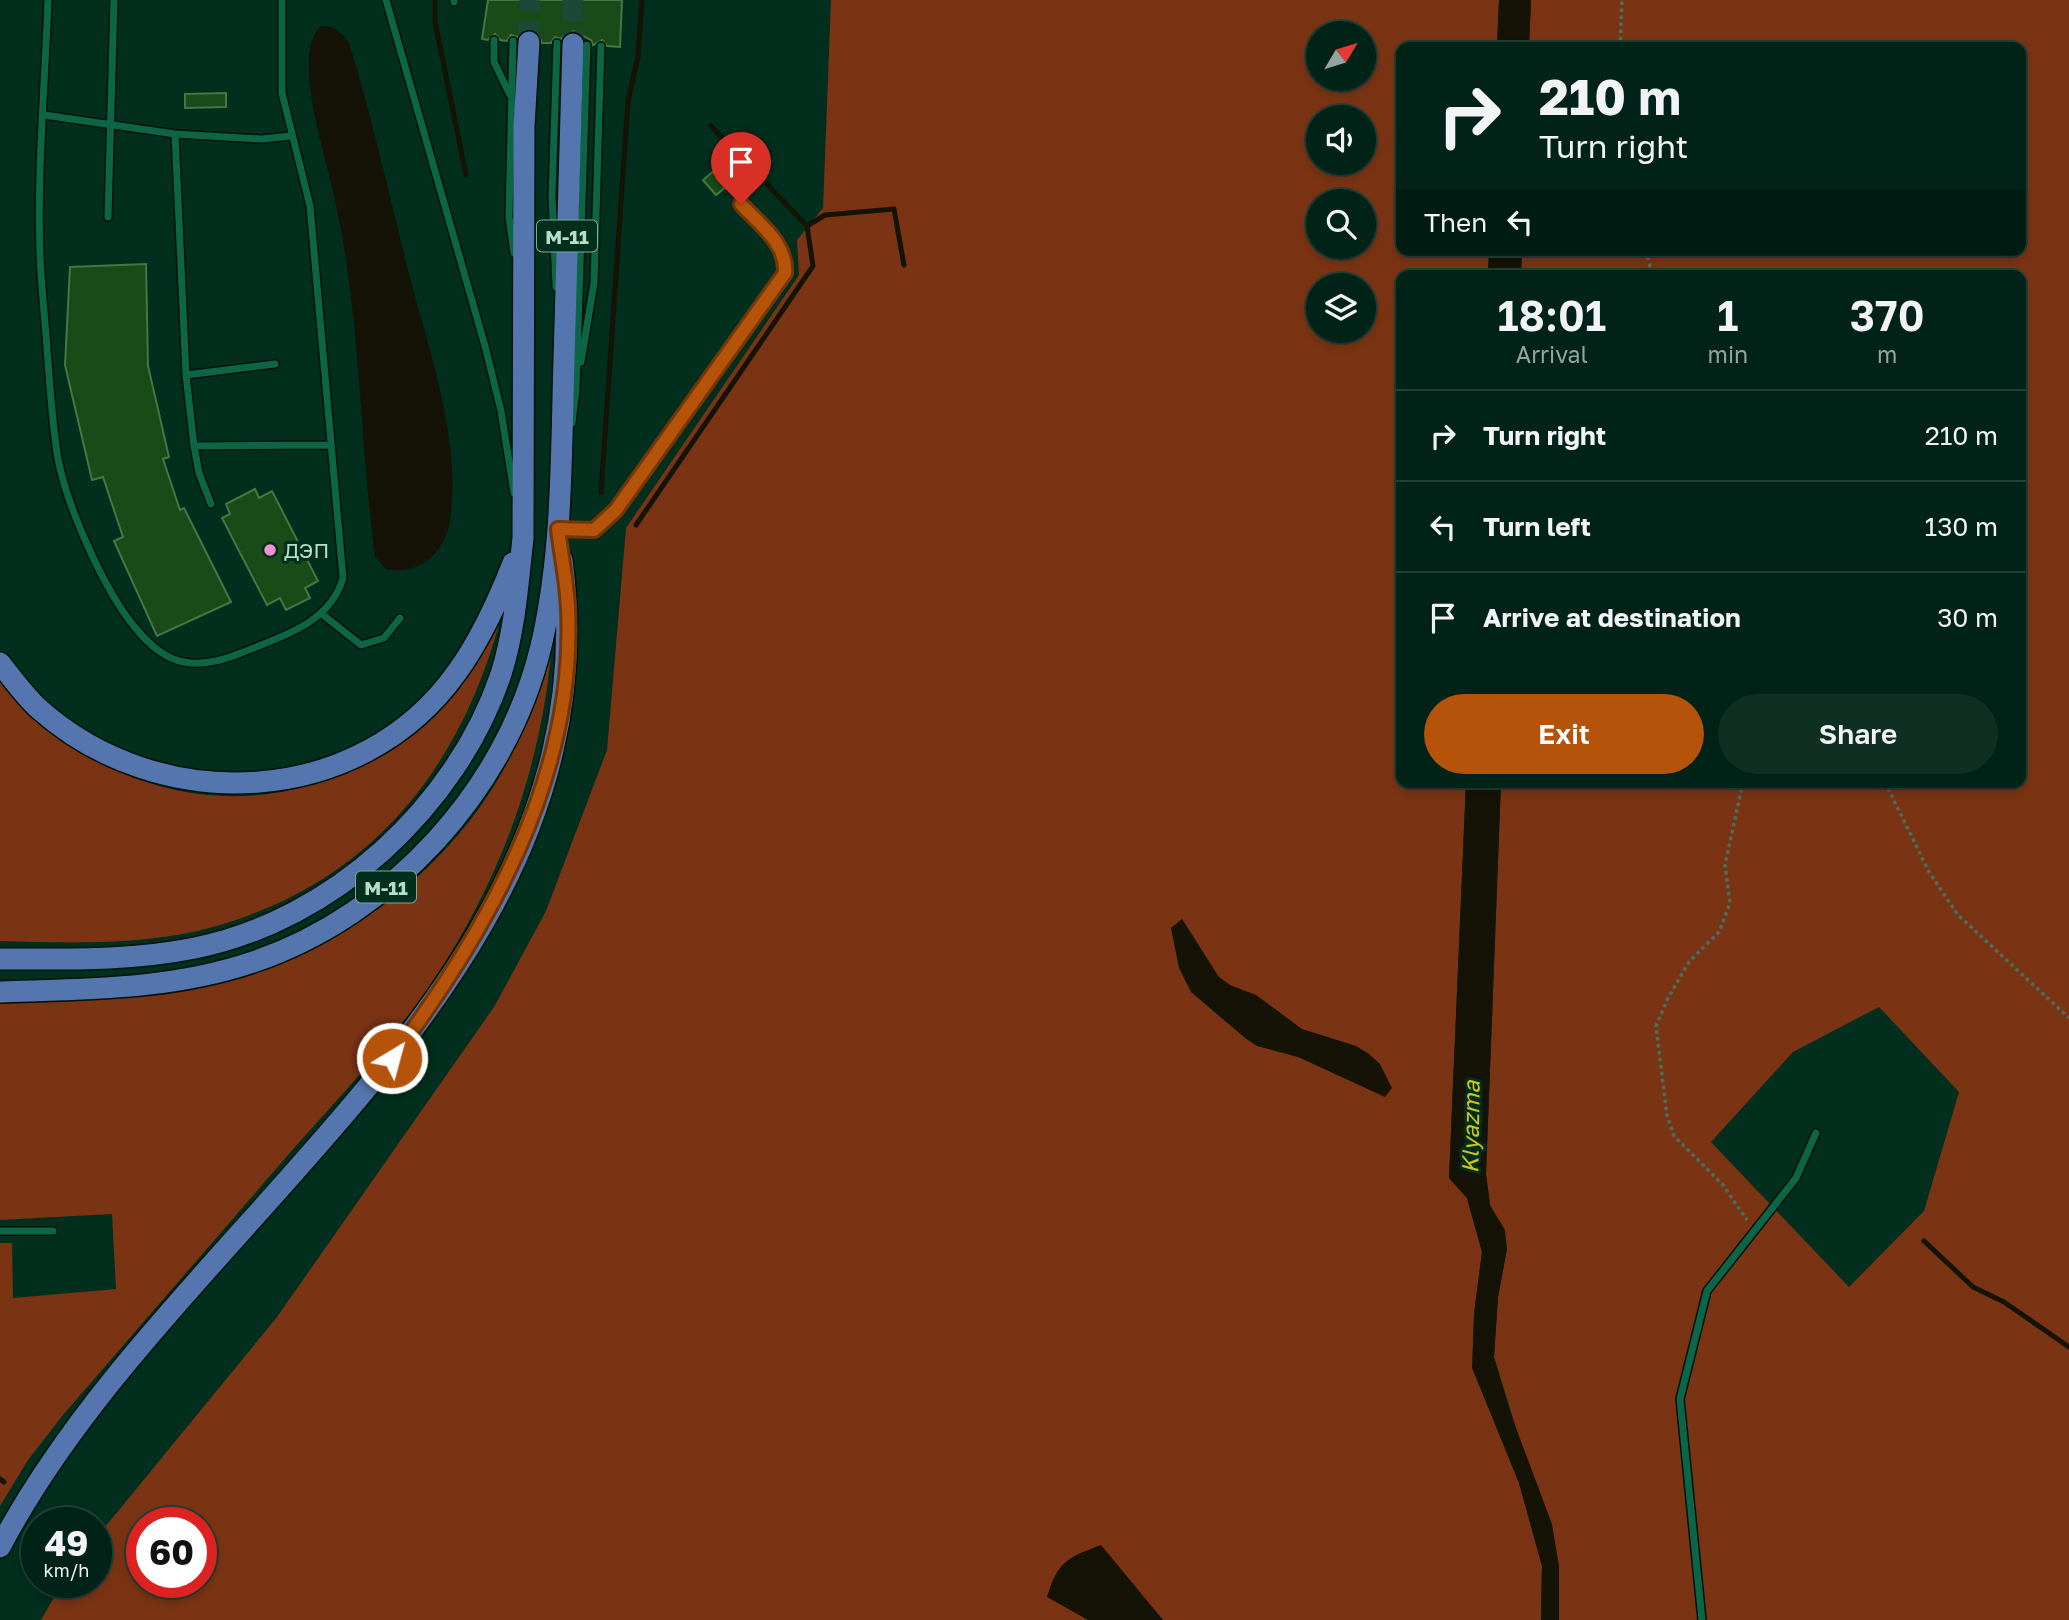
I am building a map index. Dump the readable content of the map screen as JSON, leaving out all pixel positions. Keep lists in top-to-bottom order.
{
  "streets": {
    "main road": ["М-11"]
  },
  "water": ["Klyazma"],
  "places": ["ДЭП"],
  "north": "top right",
  "page": {
    "turn": ["210 m", "Turn right"],
    "then": "Then",
    "eta": [
      "18:01",
      "Arrival",
      "1",
      "min",
      "370",
      "m"
    ],
    "list": [
      {
        "name": "Turn right",
        "value": "210 m"
      },
      {
        "name": "Turn left",
        "value": "130 m"
      },
      {
        "name": "Arrive at destination",
        "value": "30 m"
      }
    ],
    "buttons": ["Exit", "Share"],
    "speed": "49 km/h",
    "limit": "60"
  }
}
